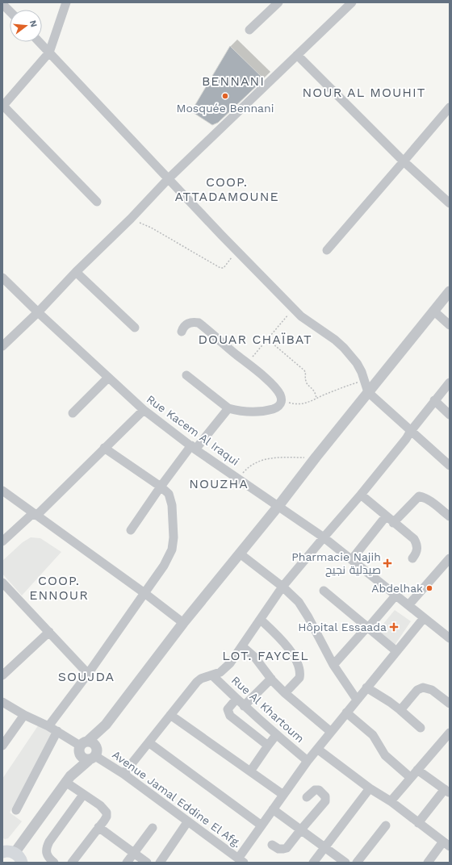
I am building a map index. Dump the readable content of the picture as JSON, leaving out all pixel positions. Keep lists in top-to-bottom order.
{
  "streets": {
    "street": ["Rue Kacem Al Iraqui", "Rue Al Khartoum", "Avenue Jamal Eddine El Afg."]
  },
  "districts": [
    "BENNANI",
    "NOUR AL MOUHIT",
    "COOP. ATTADAMOUNE",
    "DOUAR CHAÏBAT",
    "NOUZHA",
    "COOP. ENNOUR",
    "LOT. FAYCEL",
    "SOUJDA"
  ],
  "places": {
    "other": ["Mosquée Bennani", "Abdelhak"],
    "health": ["Pharmacie Najih صيدلية نجيح", "Hôpital Essaada"]
  },
  "north": "right"
}
